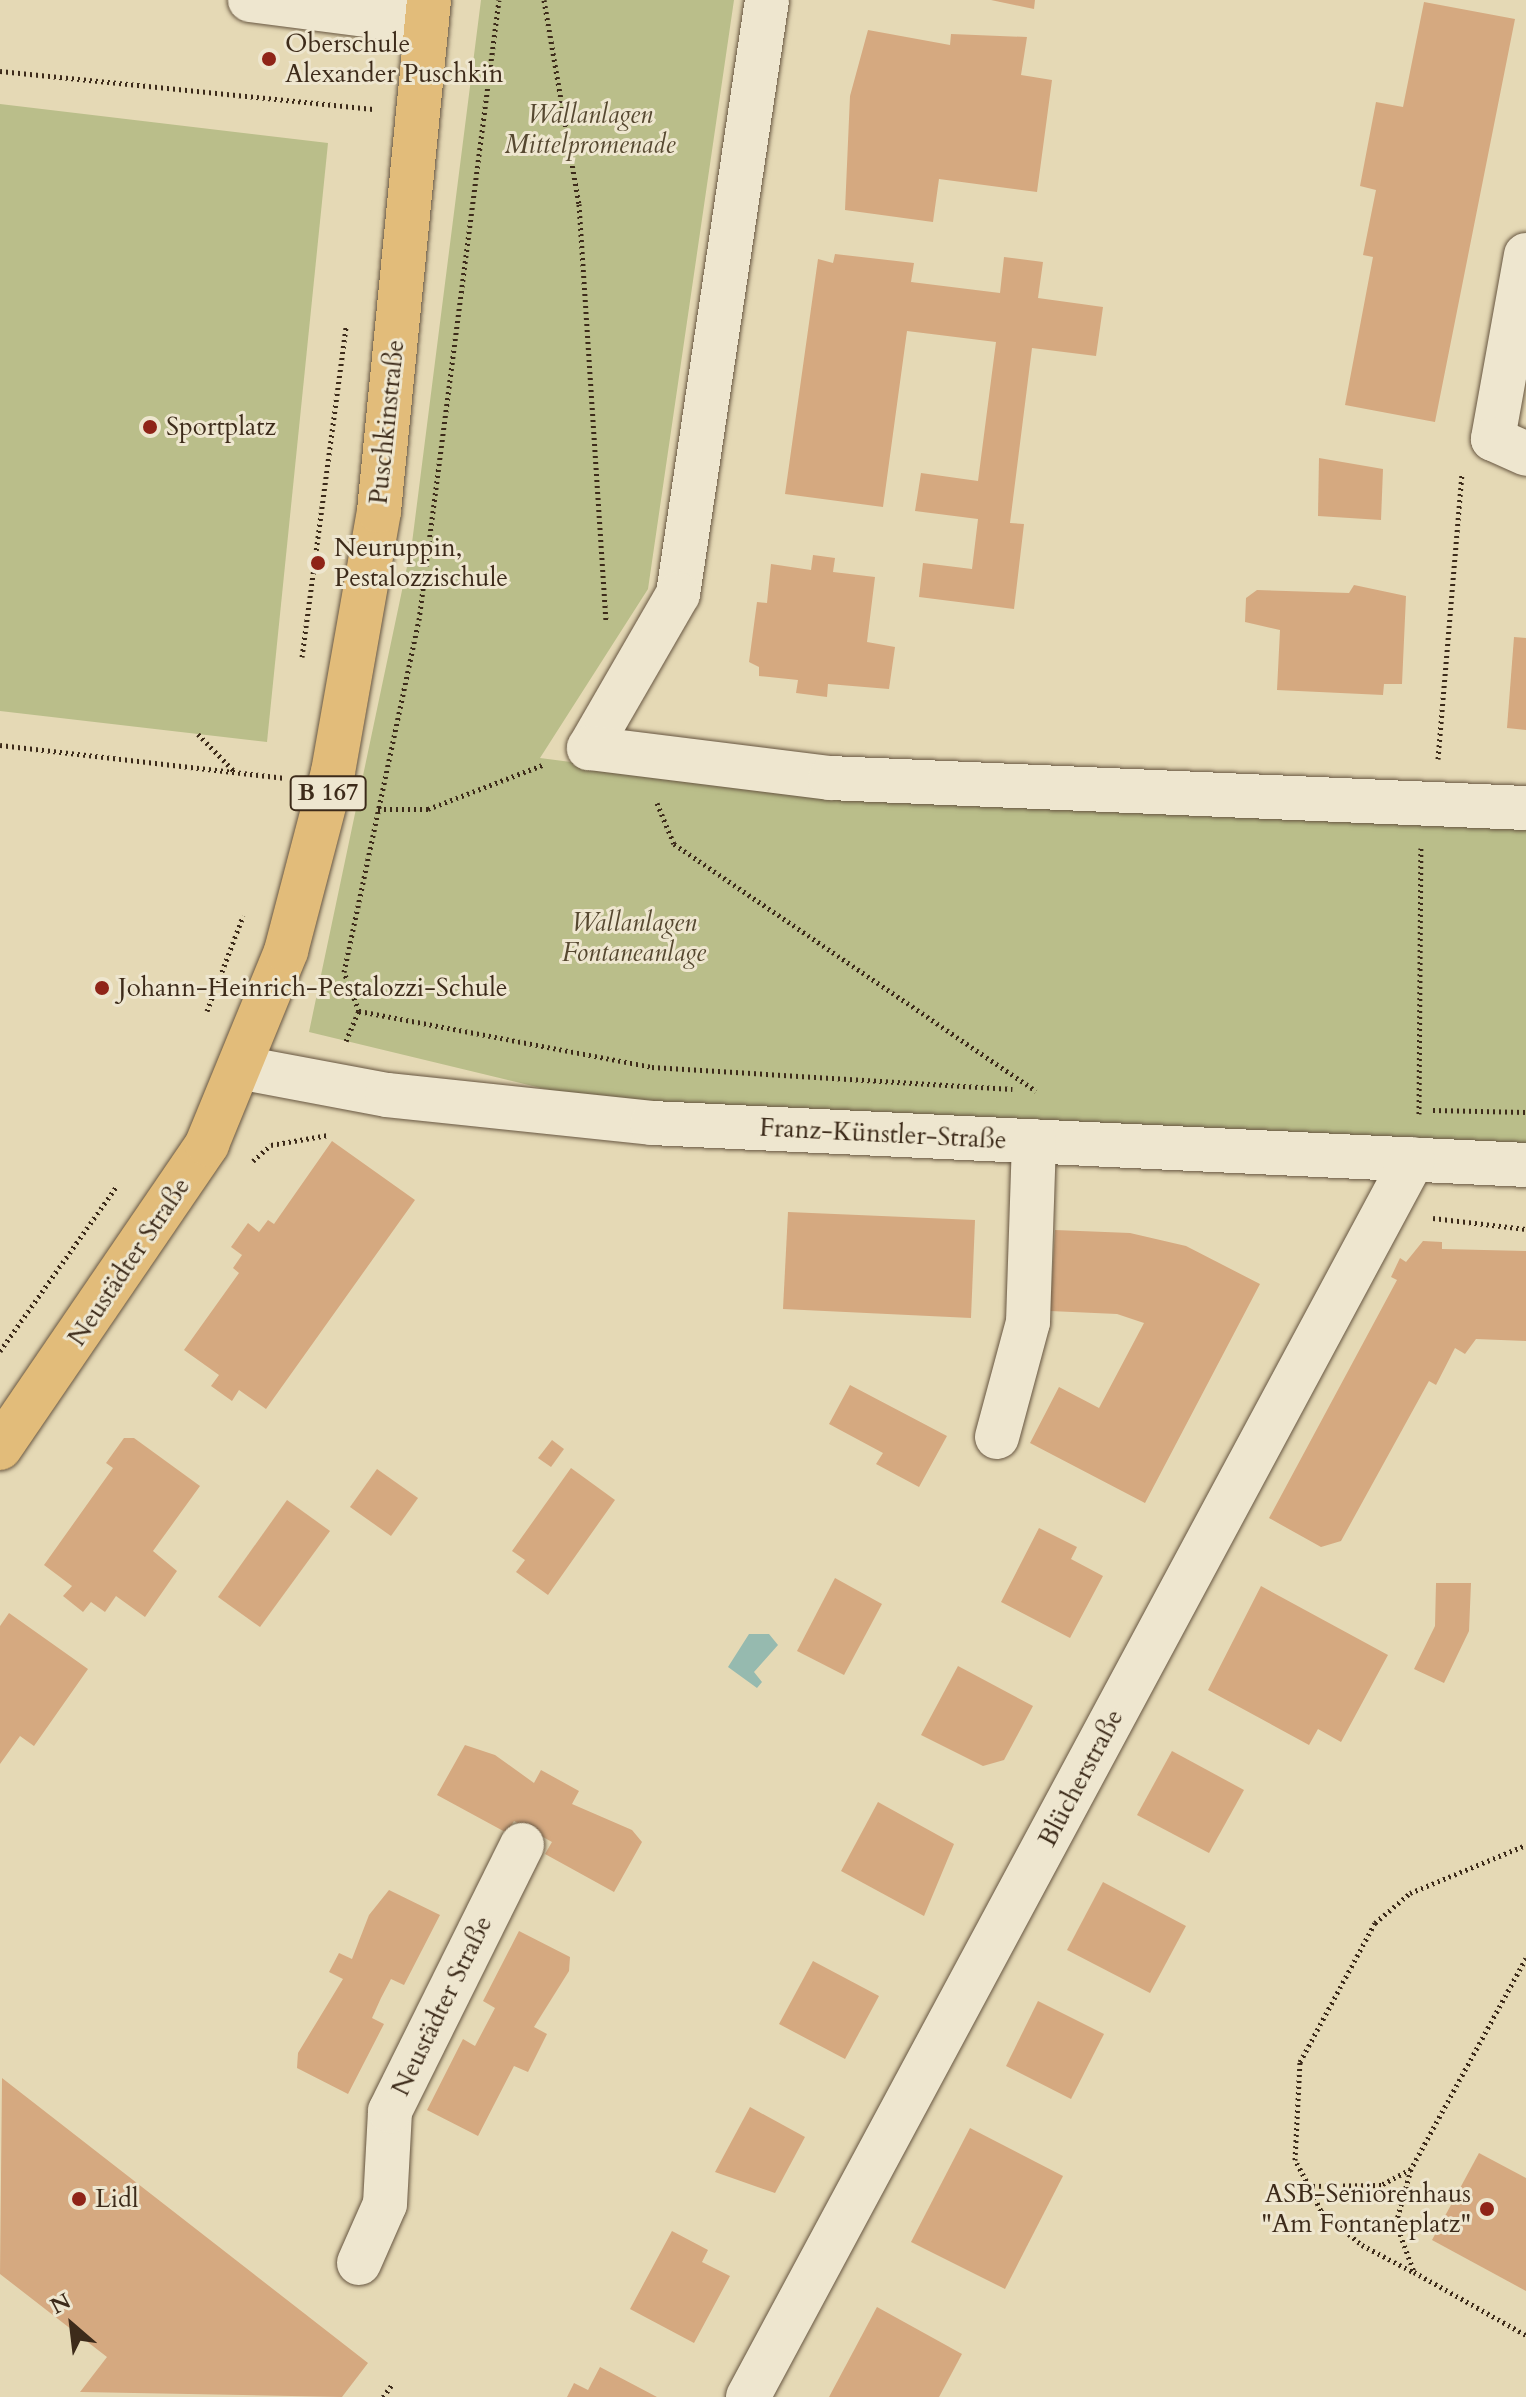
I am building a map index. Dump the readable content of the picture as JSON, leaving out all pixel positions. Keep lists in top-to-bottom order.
{
  "streets": {
    "main road": ["Puschkinstraße", "B 167", "Neustädter Straße"],
    "street": ["Franz-Künstler-Straße", "Blücherstraße"]
  },
  "crossings": [
    ["Puschkinstraße", "Franz-Künstler-Straße"],
    ["Puschkinstraße", "Neustädter Straße"],
    ["Franz-Künstler-Straße", "Neustädter Straße"],
    ["Franz-Künstler-Straße", "Blücherstraße"]
  ],
  "parks": ["Wallanlagen Mittelpromenade", "Wallanlagen Fontaneanlage"],
  "places": [
    "Oberschule Alexander Puschkin",
    "Sportplatz",
    "Neuruppin, Pestalozzischule",
    "Johann-Heinrich-Pestalozzi-Schule",
    "Lidl",
    "ASB-Seniorenhaus \"Am Fontaneplatz\""
  ],
  "north": "top left"
}
